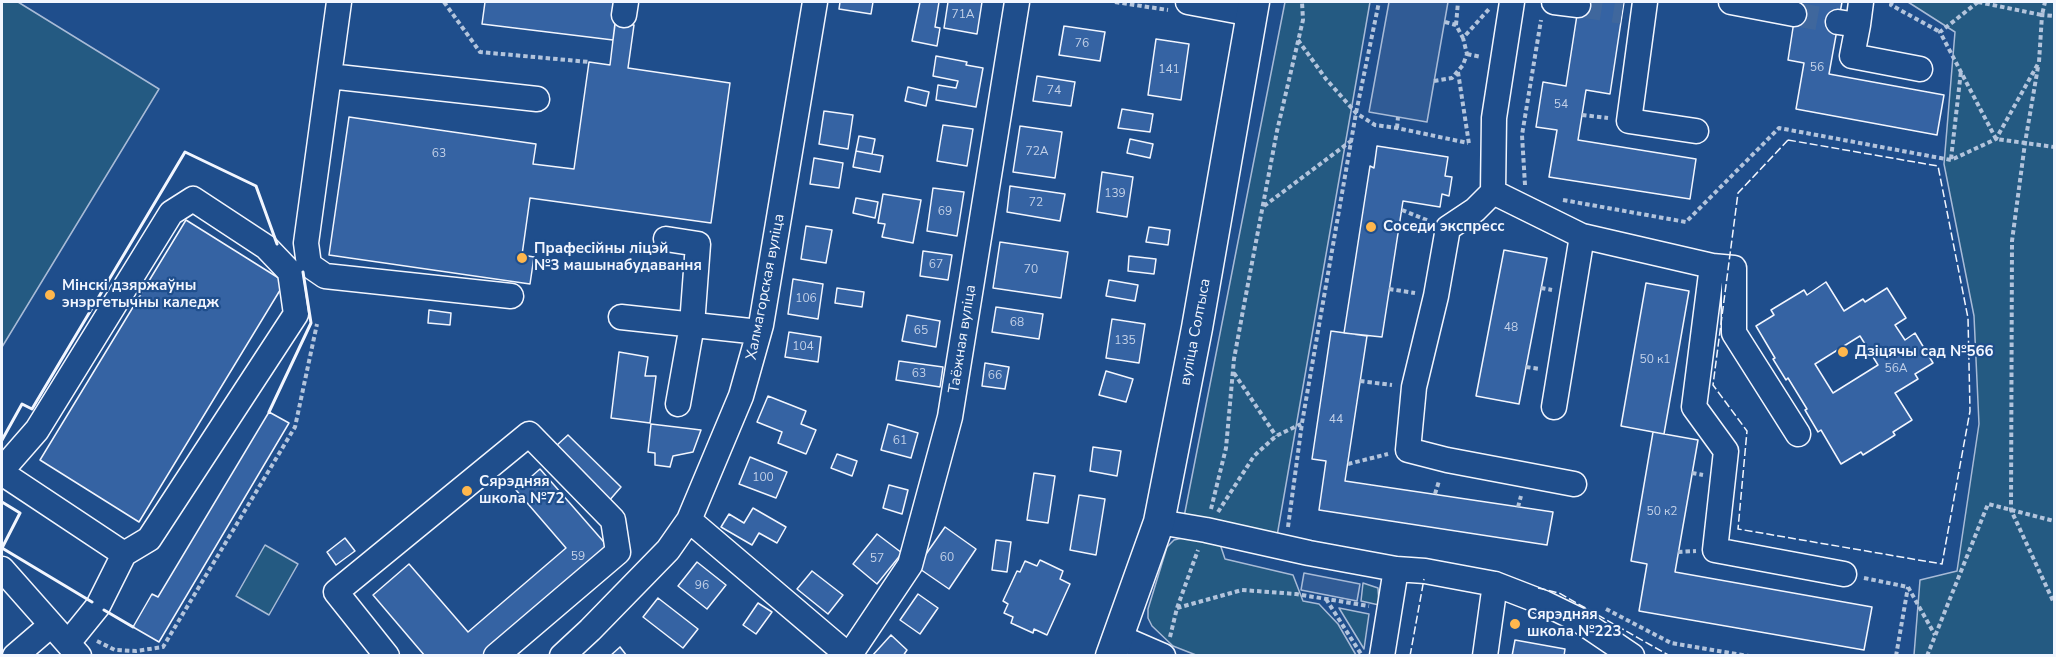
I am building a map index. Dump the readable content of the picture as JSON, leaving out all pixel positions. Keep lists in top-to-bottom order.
{
  "streets": {
    "main road": ["вуліца Солтыса"],
    "street": ["Халмагорская вуліца", "Таёжная вуліца"]
  },
  "places": [
    "Соседи экспресс",
    "Прафесійны ліцэй №3 машынабудавання",
    "Мінскі дзяржаўны энэргетычны каледж",
    "Дзіцячы сад №566",
    "Сярэдняя школа №72",
    "Сярэдняя школа №223"
  ],
  "house_numbers": [
    "71А",
    "76",
    "56",
    "141",
    "74",
    "54",
    "72А",
    "63",
    "139",
    "72",
    "69",
    "67",
    "70",
    "106",
    "68",
    "48",
    "65",
    "135",
    "104",
    "50 к1",
    "56А",
    "63",
    "66",
    "44",
    "61",
    "100",
    "50 к2",
    "59",
    "60",
    "57",
    "96"
  ]
}
